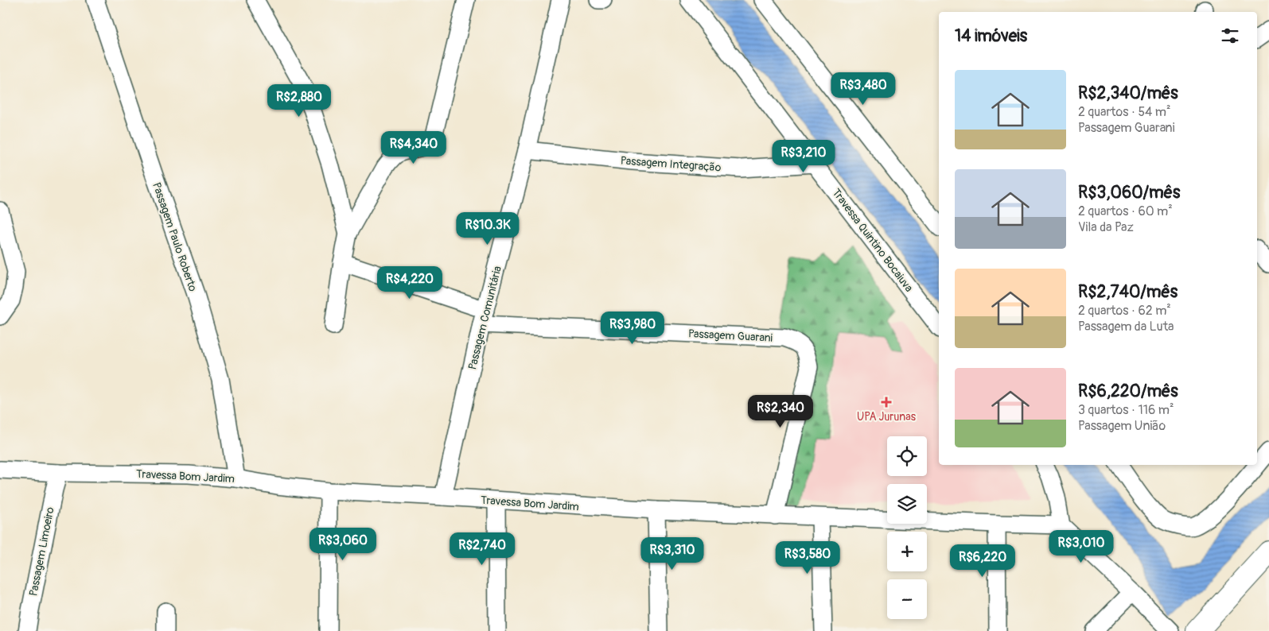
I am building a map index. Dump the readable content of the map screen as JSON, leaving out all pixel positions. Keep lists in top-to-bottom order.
{
  "streets": {
    "street": [
      "Passagem Integração",
      "Passagem Paulo Roberto",
      "Travessa Quintino Bocaiuva",
      "Passagem Comunitária",
      "Passagem Guarani",
      "Travessa Bom Jardim",
      "Passagem Limoeiro"
    ]
  },
  "crossings": [
    ["Passagem Integração", "Travessa Quintino Bocaiuva"],
    ["Passagem Integração", "Passagem Comunitária"],
    ["Passagem Paulo Roberto", "Travessa Bom Jardim"],
    ["Passagem Comunitária", "Passagem Guarani"],
    ["Passagem Comunitária", "Travessa Bom Jardim"],
    ["Passagem Guarani", "Travessa Bom Jardim"],
    ["Travessa Bom Jardim", "Passagem Limoeiro"]
  ],
  "places": {
    "health": ["UPA Jurunas"]
  },
  "page": {
    "heading": "14 imóveis",
    "list": [
      {
        "name": "R$2,340/mês",
        "note": "2 quartos · 54 m² · Passagem Guarani"
      },
      {
        "name": "R$3,060/mês",
        "note": "2 quartos · 60 m² · Vila da Paz"
      },
      {
        "name": "R$2,740/mês",
        "note": "2 quartos · 62 m² · Passagem da Luta"
      },
      {
        "name": "R$6,220/mês",
        "note": "3 quartos · 116 m² · Passagem União"
      }
    ],
    "price": [
      "R$3,480",
      "R$2,880",
      "R$4,340",
      "R$3,210",
      "R$10.3K",
      "R$4,220",
      "R$3,980",
      "R$2,340",
      "R$3,060",
      "R$3,010",
      "R$2,740",
      "R$3,310",
      "R$3,580",
      "R$6,220"
    ],
    "map_buttons": ["+", "−"]
  }
}
